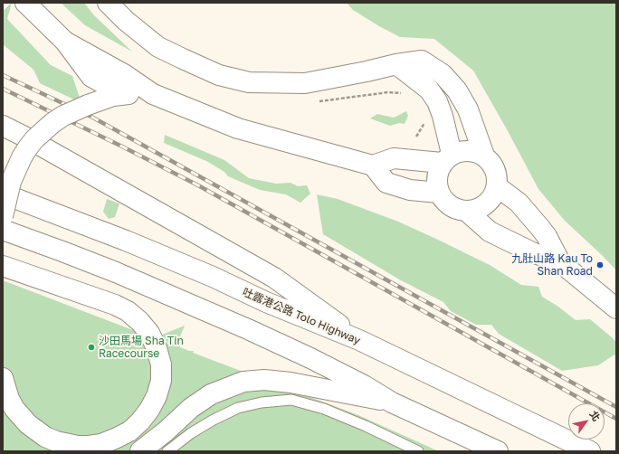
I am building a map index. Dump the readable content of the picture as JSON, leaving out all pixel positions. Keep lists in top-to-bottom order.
{
  "streets": {
    "main road": ["吐露港公路 Tolo Highway"]
  },
  "places": ["九肚山路 Kau To Shan Road", "沙田馬場 Sha Tin Racecourse"],
  "north": "top right"
}
